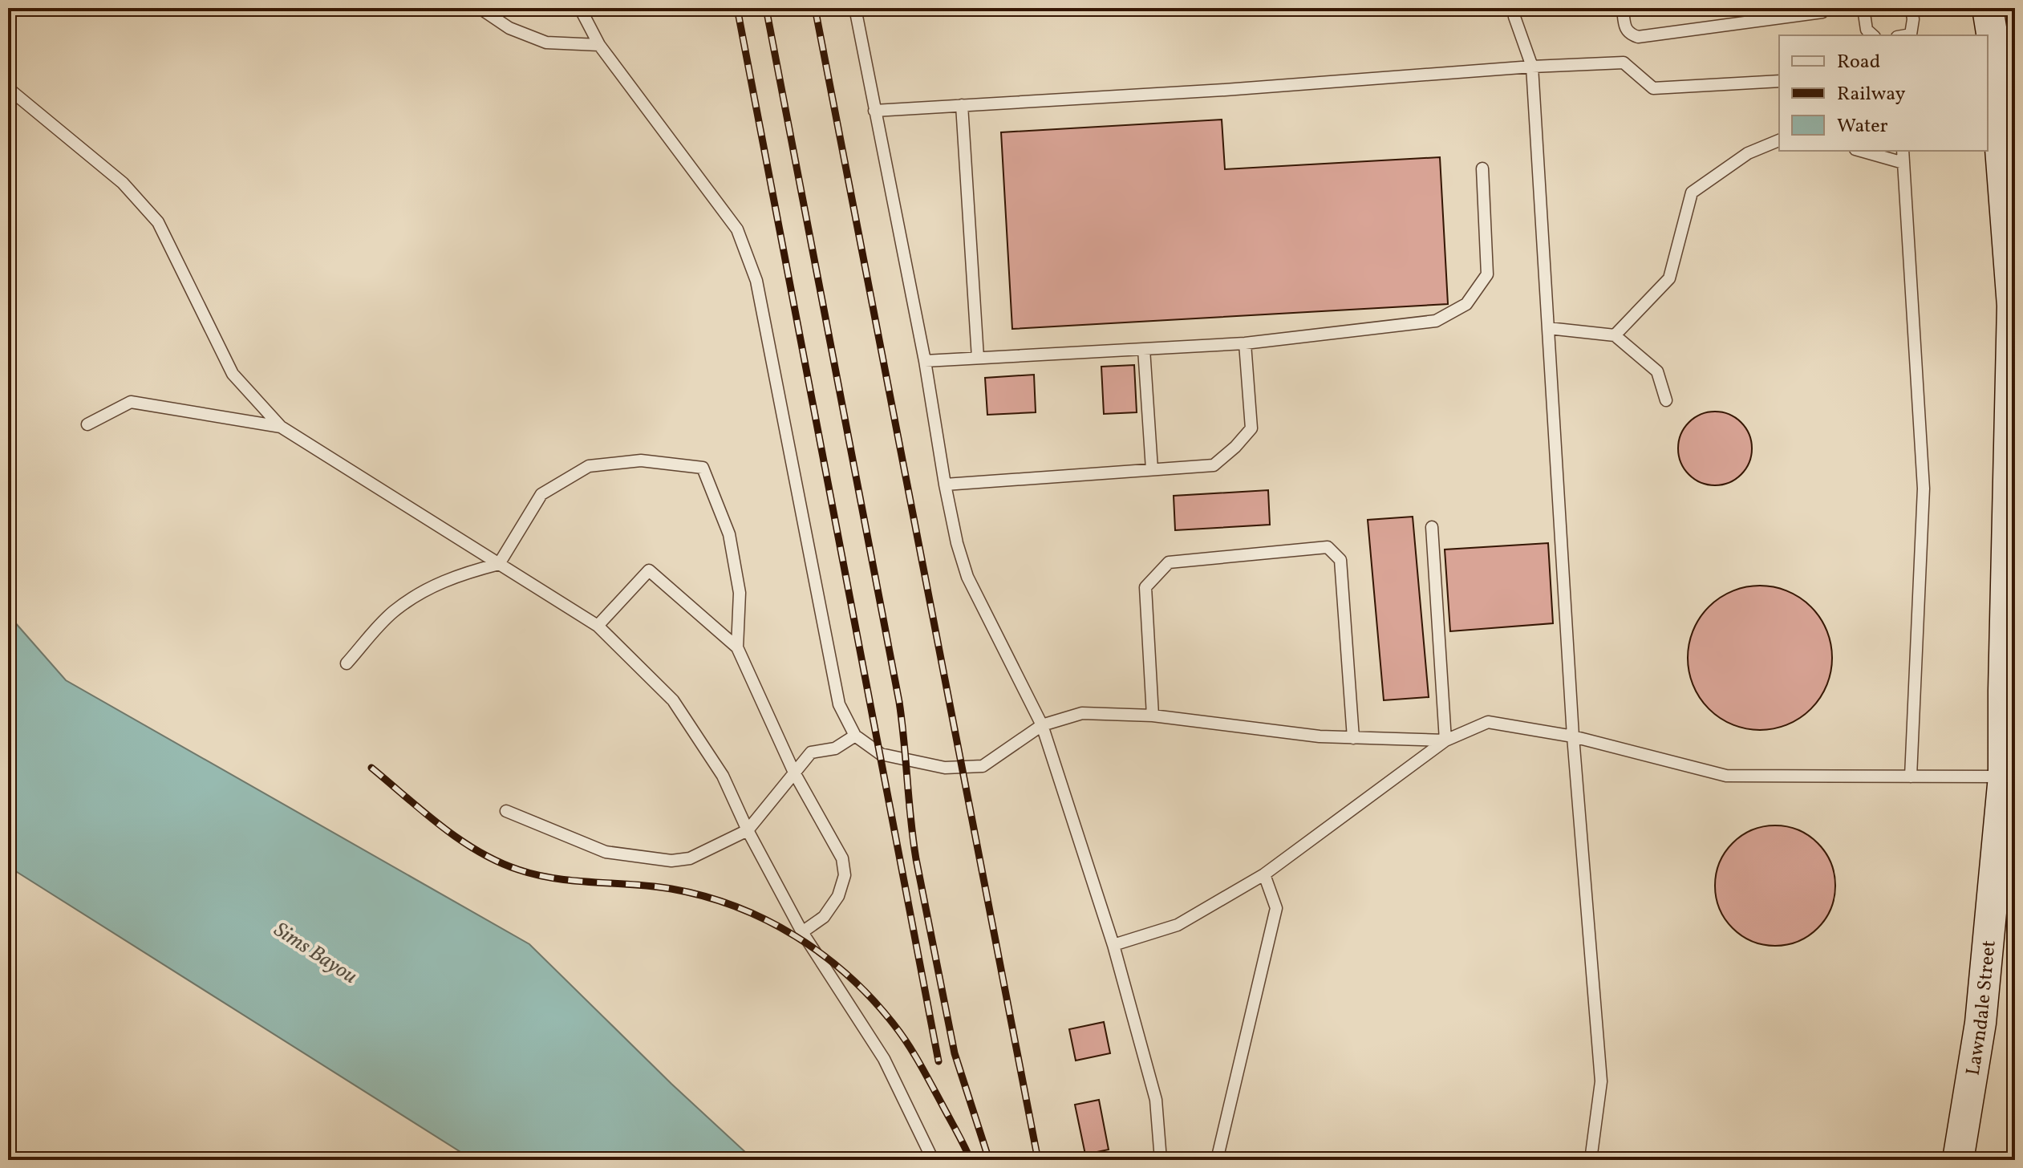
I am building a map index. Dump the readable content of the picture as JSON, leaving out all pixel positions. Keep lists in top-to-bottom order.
{
  "streets": {
    "main road": ["Lawndale Street"]
  },
  "water": ["Sims Bayou"],
  "legend": ["Road", "Railway", "Water"]
}
